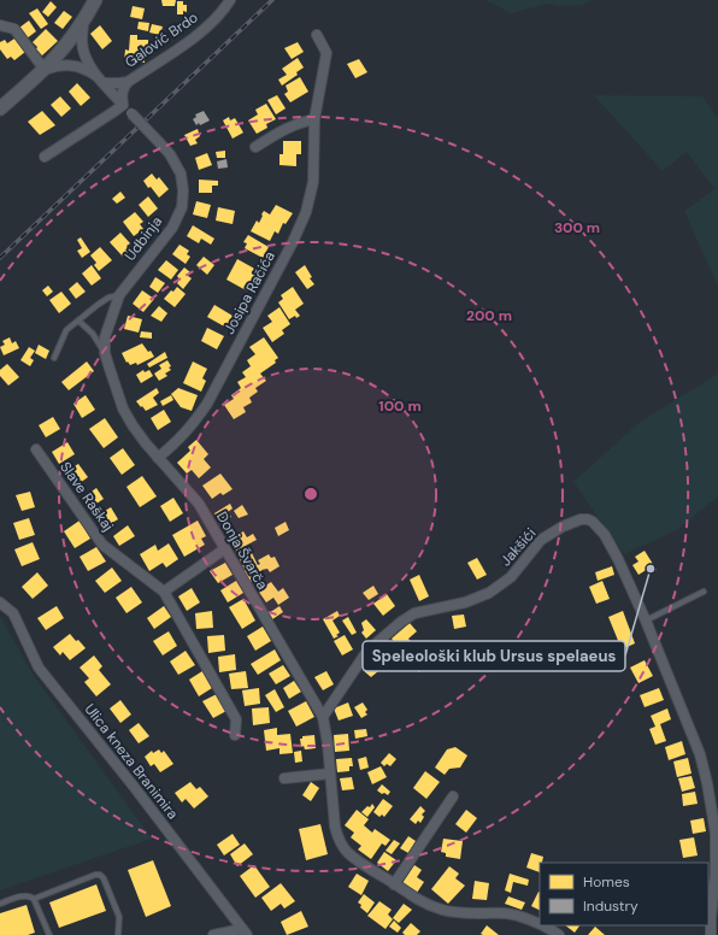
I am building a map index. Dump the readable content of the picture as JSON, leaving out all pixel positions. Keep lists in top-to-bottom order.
{
  "streets": {
    "main road": ["Udbinja"],
    "street": [
      "Galović Brdo",
      "Josipa Račića",
      "Slave Raškaj",
      "Jakšići",
      "Donja Švarča",
      "Ulica kneza Branimira"
    ]
  },
  "crossings": [
    ["Galović Brdo", "Udbinja"],
    ["Udbinja", "Donja Švarča"],
    ["Josipa Račića", "Donja Švarča"],
    ["Jakšići", "Donja Švarča"]
  ],
  "places": ["Speleološki klub Ursus spelaeus"],
  "legend": ["Homes", "Industry"],
  "rings": ["300 m", "200 m", "100 m"]
}
